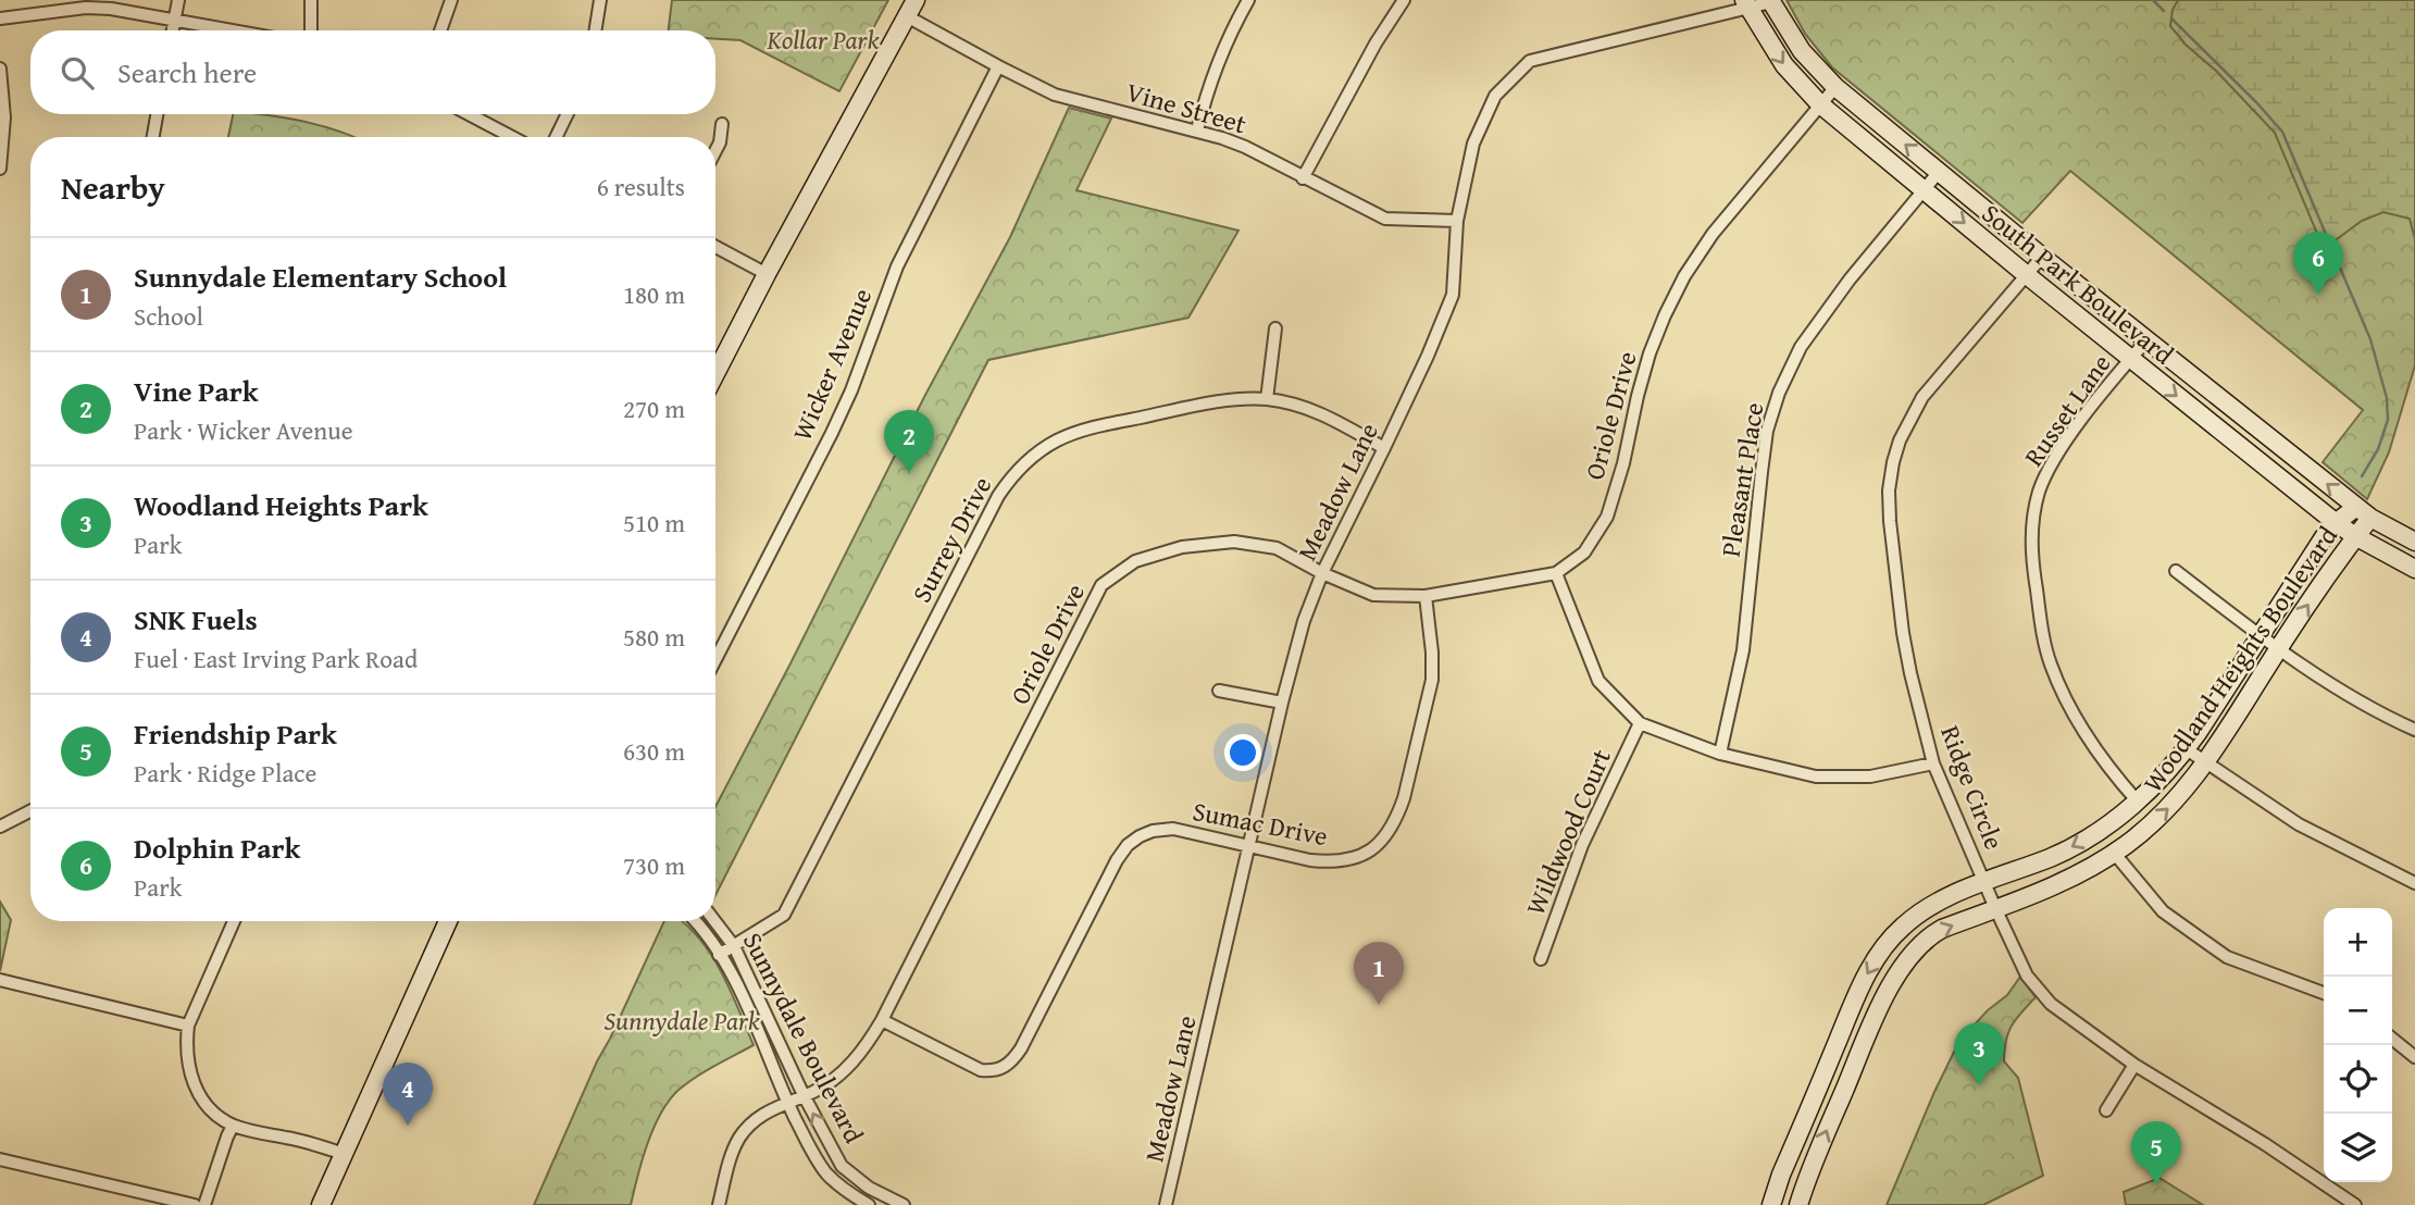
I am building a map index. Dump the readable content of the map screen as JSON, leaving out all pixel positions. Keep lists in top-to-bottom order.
{
  "streets": {
    "street": [
      "Vine Street",
      "South Park Boulevard",
      "Wicker Avenue",
      "Russet Lane",
      "Oriole Drive",
      "Pleasant Place",
      "Meadow Lane",
      "Surrey Drive",
      "Woodland Heights Boulevard",
      "Ridge Circle",
      "Sumac Drive",
      "Wildwood Court",
      "Sunnydale Boulevard"
    ]
  },
  "crossings": [
    ["Vine Street", "Wicker Avenue"],
    ["Vine Street", "Meadow Lane"],
    ["South Park Boulevard", "Russet Lane"],
    ["South Park Boulevard", "Oriole Drive"],
    ["South Park Boulevard", "Pleasant Place"],
    ["South Park Boulevard", "Meadow Lane"],
    ["South Park Boulevard", "Woodland Heights Boulevard"],
    ["South Park Boulevard", "Ridge Circle"],
    ["Russet Lane", "Woodland Heights Boulevard"],
    ["Oriole Drive", "Meadow Lane"],
    ["Oriole Drive", "Sumac Drive"],
    ["Oriole Drive", "Sunnydale Boulevard"],
    ["Meadow Lane", "Surrey Drive"],
    ["Meadow Lane", "Sumac Drive"],
    ["Surrey Drive", "Sunnydale Boulevard"],
    ["Woodland Heights Boulevard", "Ridge Circle"]
  ],
  "parks": ["Kollar Park", "Sunnydale Park"],
  "page": {
    "search": "Search here",
    "heading": ["Nearby", "6 results"],
    "pins": [
      "6",
      "2",
      "1",
      "3",
      "4",
      "5"
    ],
    "list": [
      {
        "mark": "1",
        "name": "Sunnydale Elementary School",
        "note": "School",
        "value": "180 m"
      },
      {
        "mark": "2",
        "name": "Vine Park",
        "note": "Park · Wicker Avenue",
        "value": "270 m"
      },
      {
        "mark": "3",
        "name": "Woodland Heights Park",
        "note": "Park",
        "value": "510 m"
      },
      {
        "mark": "4",
        "name": "SNK Fuels",
        "note": "Fuel · East Irving Park Road",
        "value": "580 m"
      },
      {
        "mark": "5",
        "name": "Friendship Park",
        "note": "Park · Ridge Place",
        "value": "630 m"
      },
      {
        "mark": "6",
        "name": "Dolphin Park",
        "note": "Park",
        "value": "730 m"
      }
    ],
    "map_buttons": ["+", "−"]
  }
}
